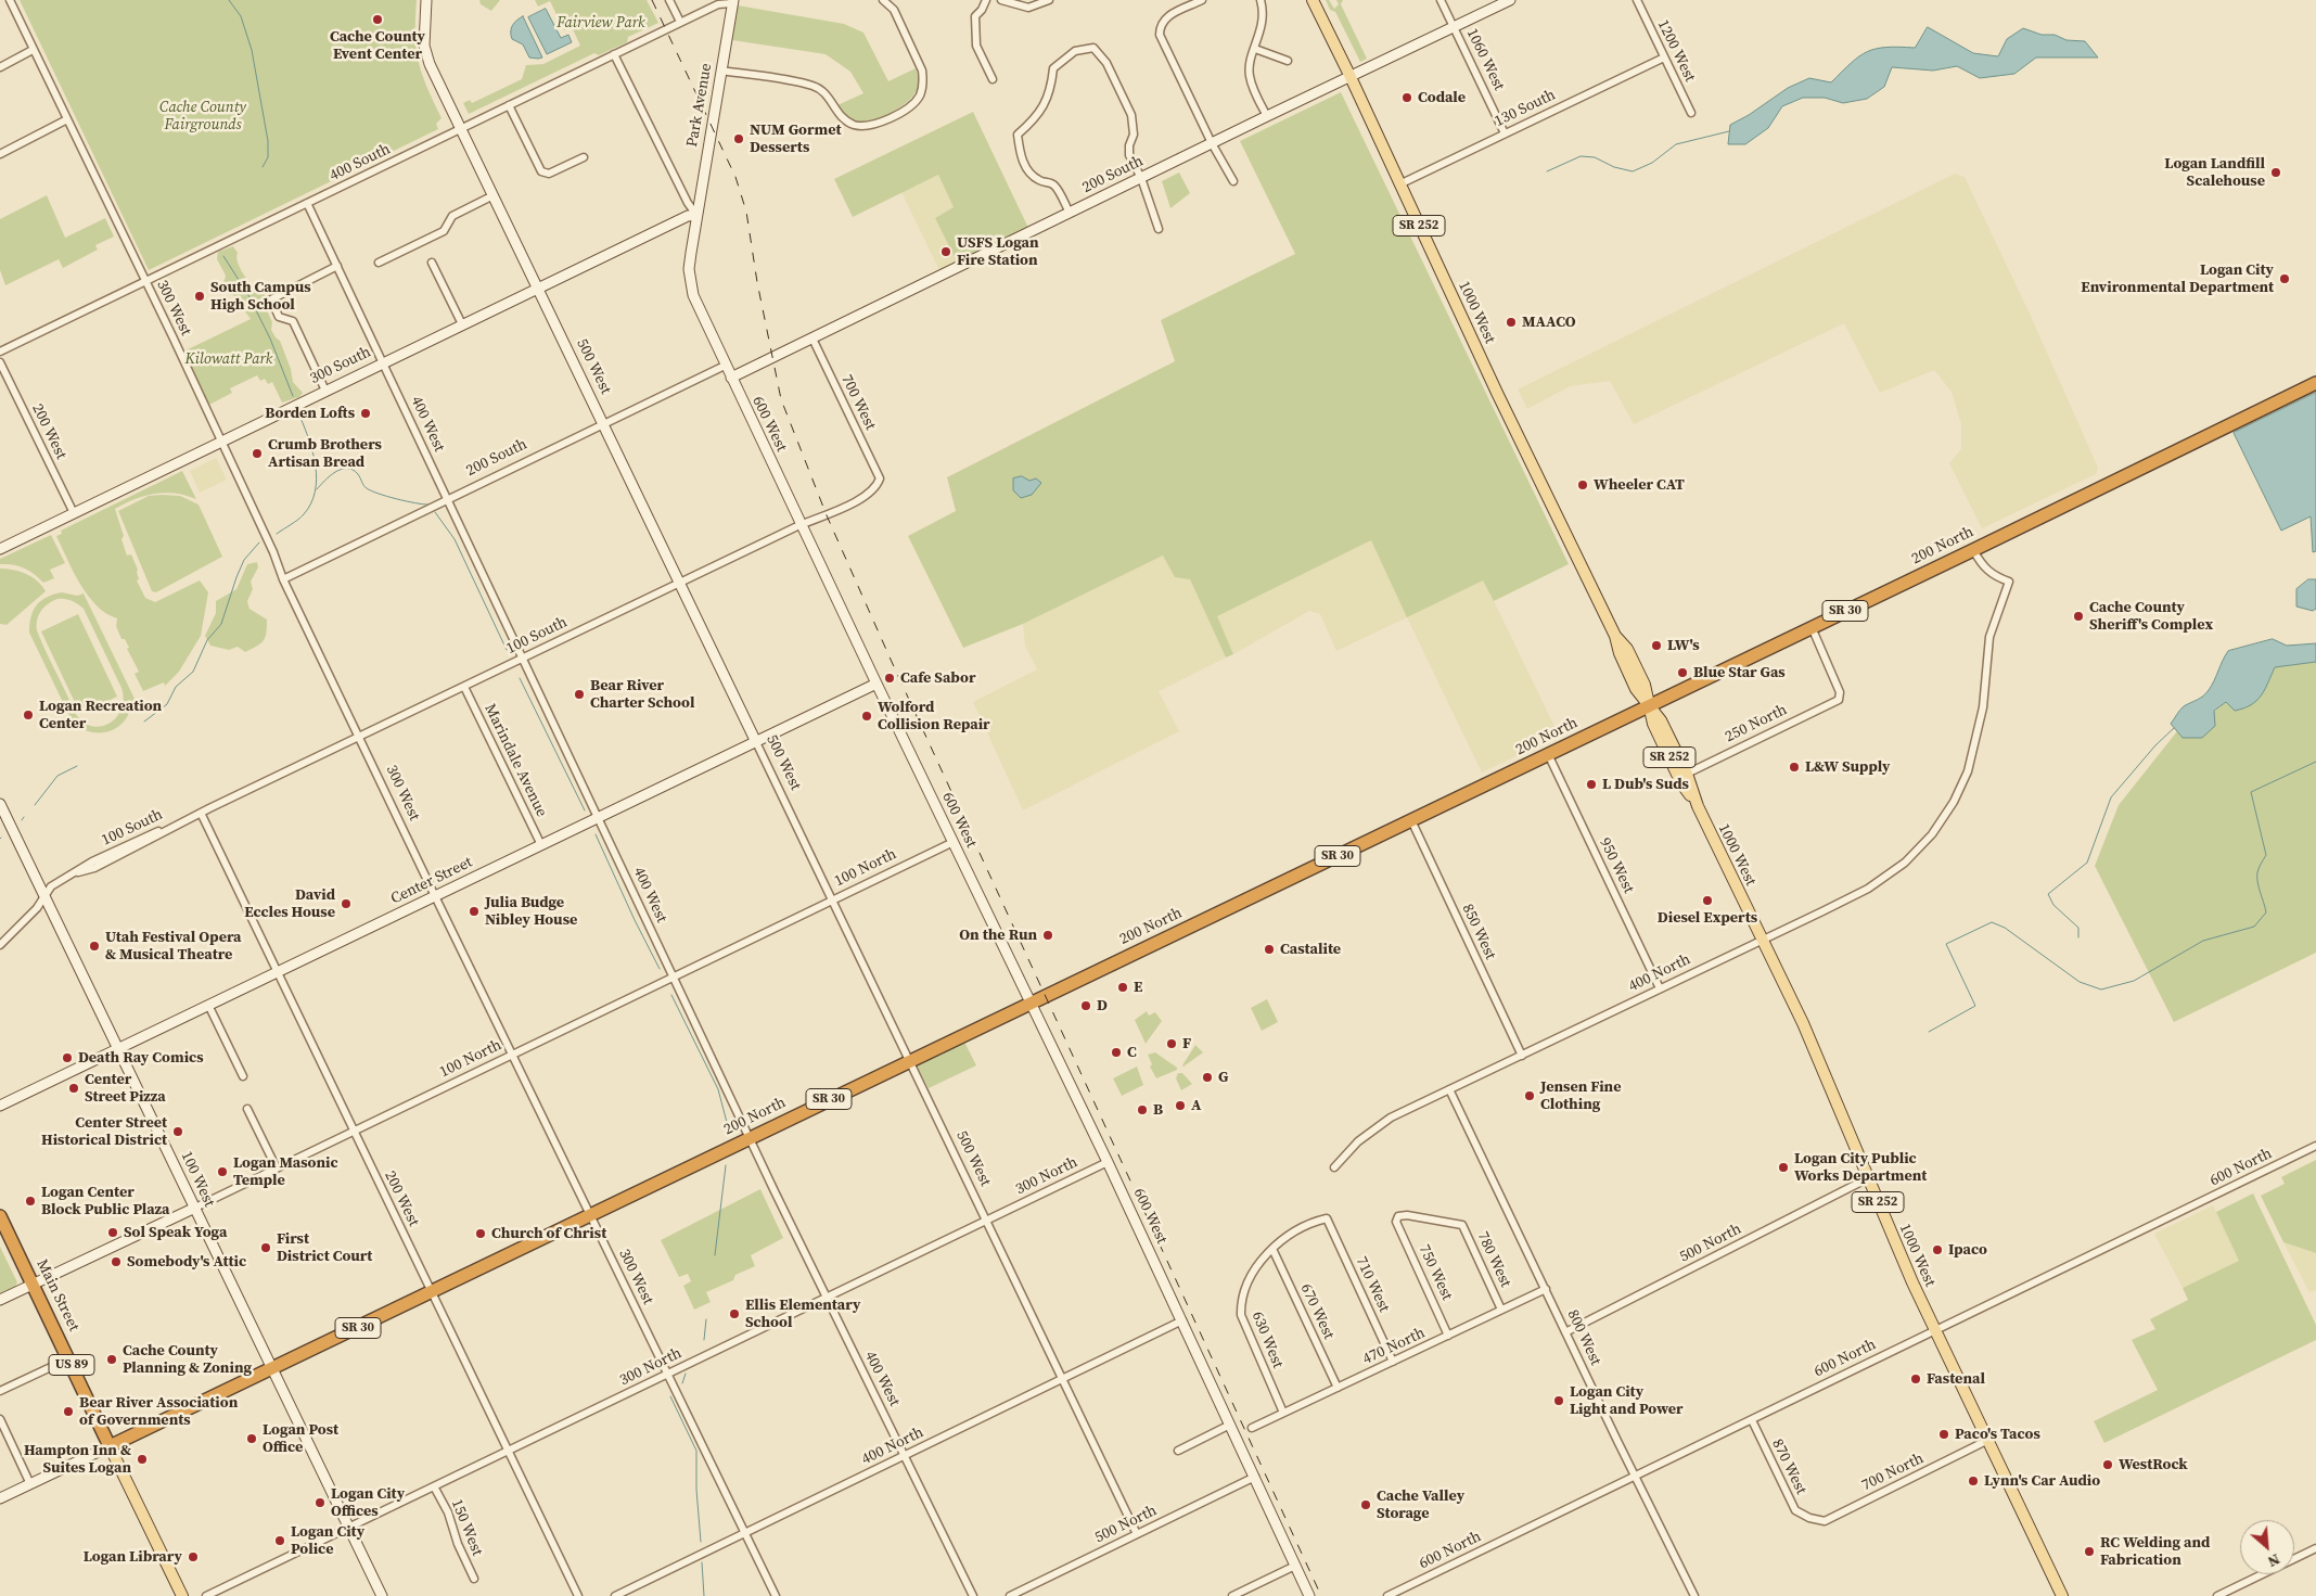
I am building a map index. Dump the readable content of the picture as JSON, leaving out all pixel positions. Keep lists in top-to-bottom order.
{
  "streets": {
    "highway": [
      "200 North",
      "SR 30",
      "Main Street",
      "US 89"
    ],
    "main road": ["SR 252", "1000 West"],
    "street": [
      "1200 West",
      "1060 West",
      "Park Avenue",
      "130 South",
      "400 South",
      "200 South",
      "300 West",
      "300 South",
      "500 West",
      "700 West",
      "400 West",
      "600 West",
      "200 West",
      "100 South",
      "250 North",
      "Marindale Avenue",
      "950 West",
      "100 North",
      "Center Street",
      "850 West",
      "400 North",
      "600 North",
      "300 North",
      "100 West",
      "500 North",
      "780 West",
      "750 West",
      "710 West",
      "670 West",
      "800 West",
      "630 West",
      "470 North",
      "870 West",
      "700 North",
      "150 West"
    ]
  },
  "crossings": [
    ["1200 West", "130 South"],
    ["1060 West", "130 South"],
    ["1060 West", "200 South"],
    ["Park Avenue", "400 South"],
    ["Park Avenue", "300 South"],
    ["Park Avenue", "600 West"],
    ["130 South", "1000 West"],
    ["400 South", "300 West"],
    ["400 South", "500 West"],
    ["400 South", "400 West"],
    ["200 South", "300 West"],
    ["200 South", "1000 West"],
    ["200 South", "500 West"],
    ["200 South", "700 West"],
    ["200 South", "400 West"],
    ["200 South", "600 West"],
    ["300 West", "300 South"],
    ["300 West", "200 North"],
    ["300 West", "100 South"],
    ["300 West", "100 North"],
    ["300 West", "Center Street"],
    ["300 West", "400 North"],
    ["300 West", "300 North"],
    ["1000 West", "200 North"],
    ["1000 West", "250 North"],
    ["1000 West", "400 North"],
    ["1000 West", "600 North"],
    ["1000 West", "500 North"],
    ["1000 West", "700 North"],
    ["300 South", "500 West"],
    ["300 South", "400 West"],
    ["300 South", "600 West"],
    ["300 South", "200 West"],
    ["500 West", "200 North"],
    ["500 West", "100 South"],
    ["500 West", "100 North"],
    ["500 West", "Center Street"],
    ["500 West", "400 North"],
    ["500 West", "300 North"],
    ["500 West", "500 North"],
    ["700 West", "100 South"],
    ["400 West", "200 North"],
    ["400 West", "100 South"],
    ["400 West", "100 North"],
    ["400 West", "Center Street"],
    ["400 West", "400 North"],
    ["400 West", "300 North"],
    ["600 West", "200 North"],
    ["600 West", "100 South"],
    ["600 West", "100 North"],
    ["600 West", "Center Street"],
    ["600 West", "400 North"],
    ["600 West", "300 North"],
    ["600 West", "500 North"],
    ["200 West", "200 North"],
    ["200 West", "100 South"],
    ["200 West", "100 North"],
    ["200 West", "Center Street"],
    ["200 West", "300 North"],
    ["200 North", "250 North"],
    ["200 North", "950 West"],
    ["200 North", "850 West"],
    ["200 North", "400 North"],
    ["200 North", "100 West"],
    ["200 North", "Main Street"],
    ["100 South", "Marindale Avenue"],
    ["100 South", "100 West"],
    ["Marindale Avenue", "Center Street"],
    ["950 West", "400 North"],
    ["100 North", "100 West"],
    ["100 North", "Main Street"],
    ["Center Street", "100 West"],
    ["850 West", "400 North"],
    ["400 North", "800 West"],
    ["600 North", "800 West"],
    ["600 North", "870 West"],
    ["300 North", "100 West"],
    ["300 North", "150 West"],
    ["500 North", "800 West"],
    ["780 West", "750 West"],
    ["780 West", "470 North"],
    ["750 West", "470 North"],
    ["710 West", "630 West"],
    ["710 West", "470 North"],
    ["670 West", "630 West"],
    ["670 West", "470 North"],
    ["800 West", "470 North"],
    ["630 West", "470 North"],
    ["870 West", "700 North"]
  ],
  "parks": ["Fairview Park", "Cache County Fairgrounds", "Kilowatt Park"],
  "places": [
    "Cache County Event Center",
    "Codale",
    "NUM Gormet Desserts",
    "Logan Landfill Scalehouse",
    "USFS Logan Fire Station",
    "Logan City Environmental Department",
    "South Campus High School",
    "MAACO",
    "Borden Lofts",
    "Crumb Brothers Artisan Bread",
    "Wheeler CAT",
    "Cache County Sheriff's Complex",
    "LW's",
    "Blue Star Gas",
    "Cafe Sabor",
    "Bear River Charter School",
    "Logan Recreation Center",
    "Wolford Collision Repair",
    "L&W Supply",
    "L Dub's Suds",
    "Diesel Experts",
    "David Eccles House",
    "Julia Budge Nibley House",
    "On the Run",
    "Utah Festival Opera & Musical Theatre",
    "Castalite",
    "E",
    "D",
    "F",
    "C",
    "Death Ray Comics",
    "G",
    "Center Street Pizza",
    "Jensen Fine Clothing",
    "A",
    "B",
    "Center Street Historical District",
    "Logan City Public Works Department",
    "Logan Masonic Temple",
    "Logan Center Block Public Plaza",
    "Sol Speak Yoga",
    "Church of Christ",
    "First District Court",
    "Ipaco",
    "Somebody's Attic",
    "Ellis Elementary School",
    "Cache County Planning & Zoning",
    "Fastenal",
    "Logan City Light and Power",
    "Bear River Association of Governments",
    "Paco's Tacos",
    "Logan Post Office",
    "Hampton Inn & Suites Logan",
    "WestRock",
    "Lynn's Car Audio",
    "Logan City Offices",
    "Cache Valley Storage",
    "Logan City Police",
    "RC Welding and Fabrication",
    "Logan Library"
  ],
  "north": "bottom right"
}
